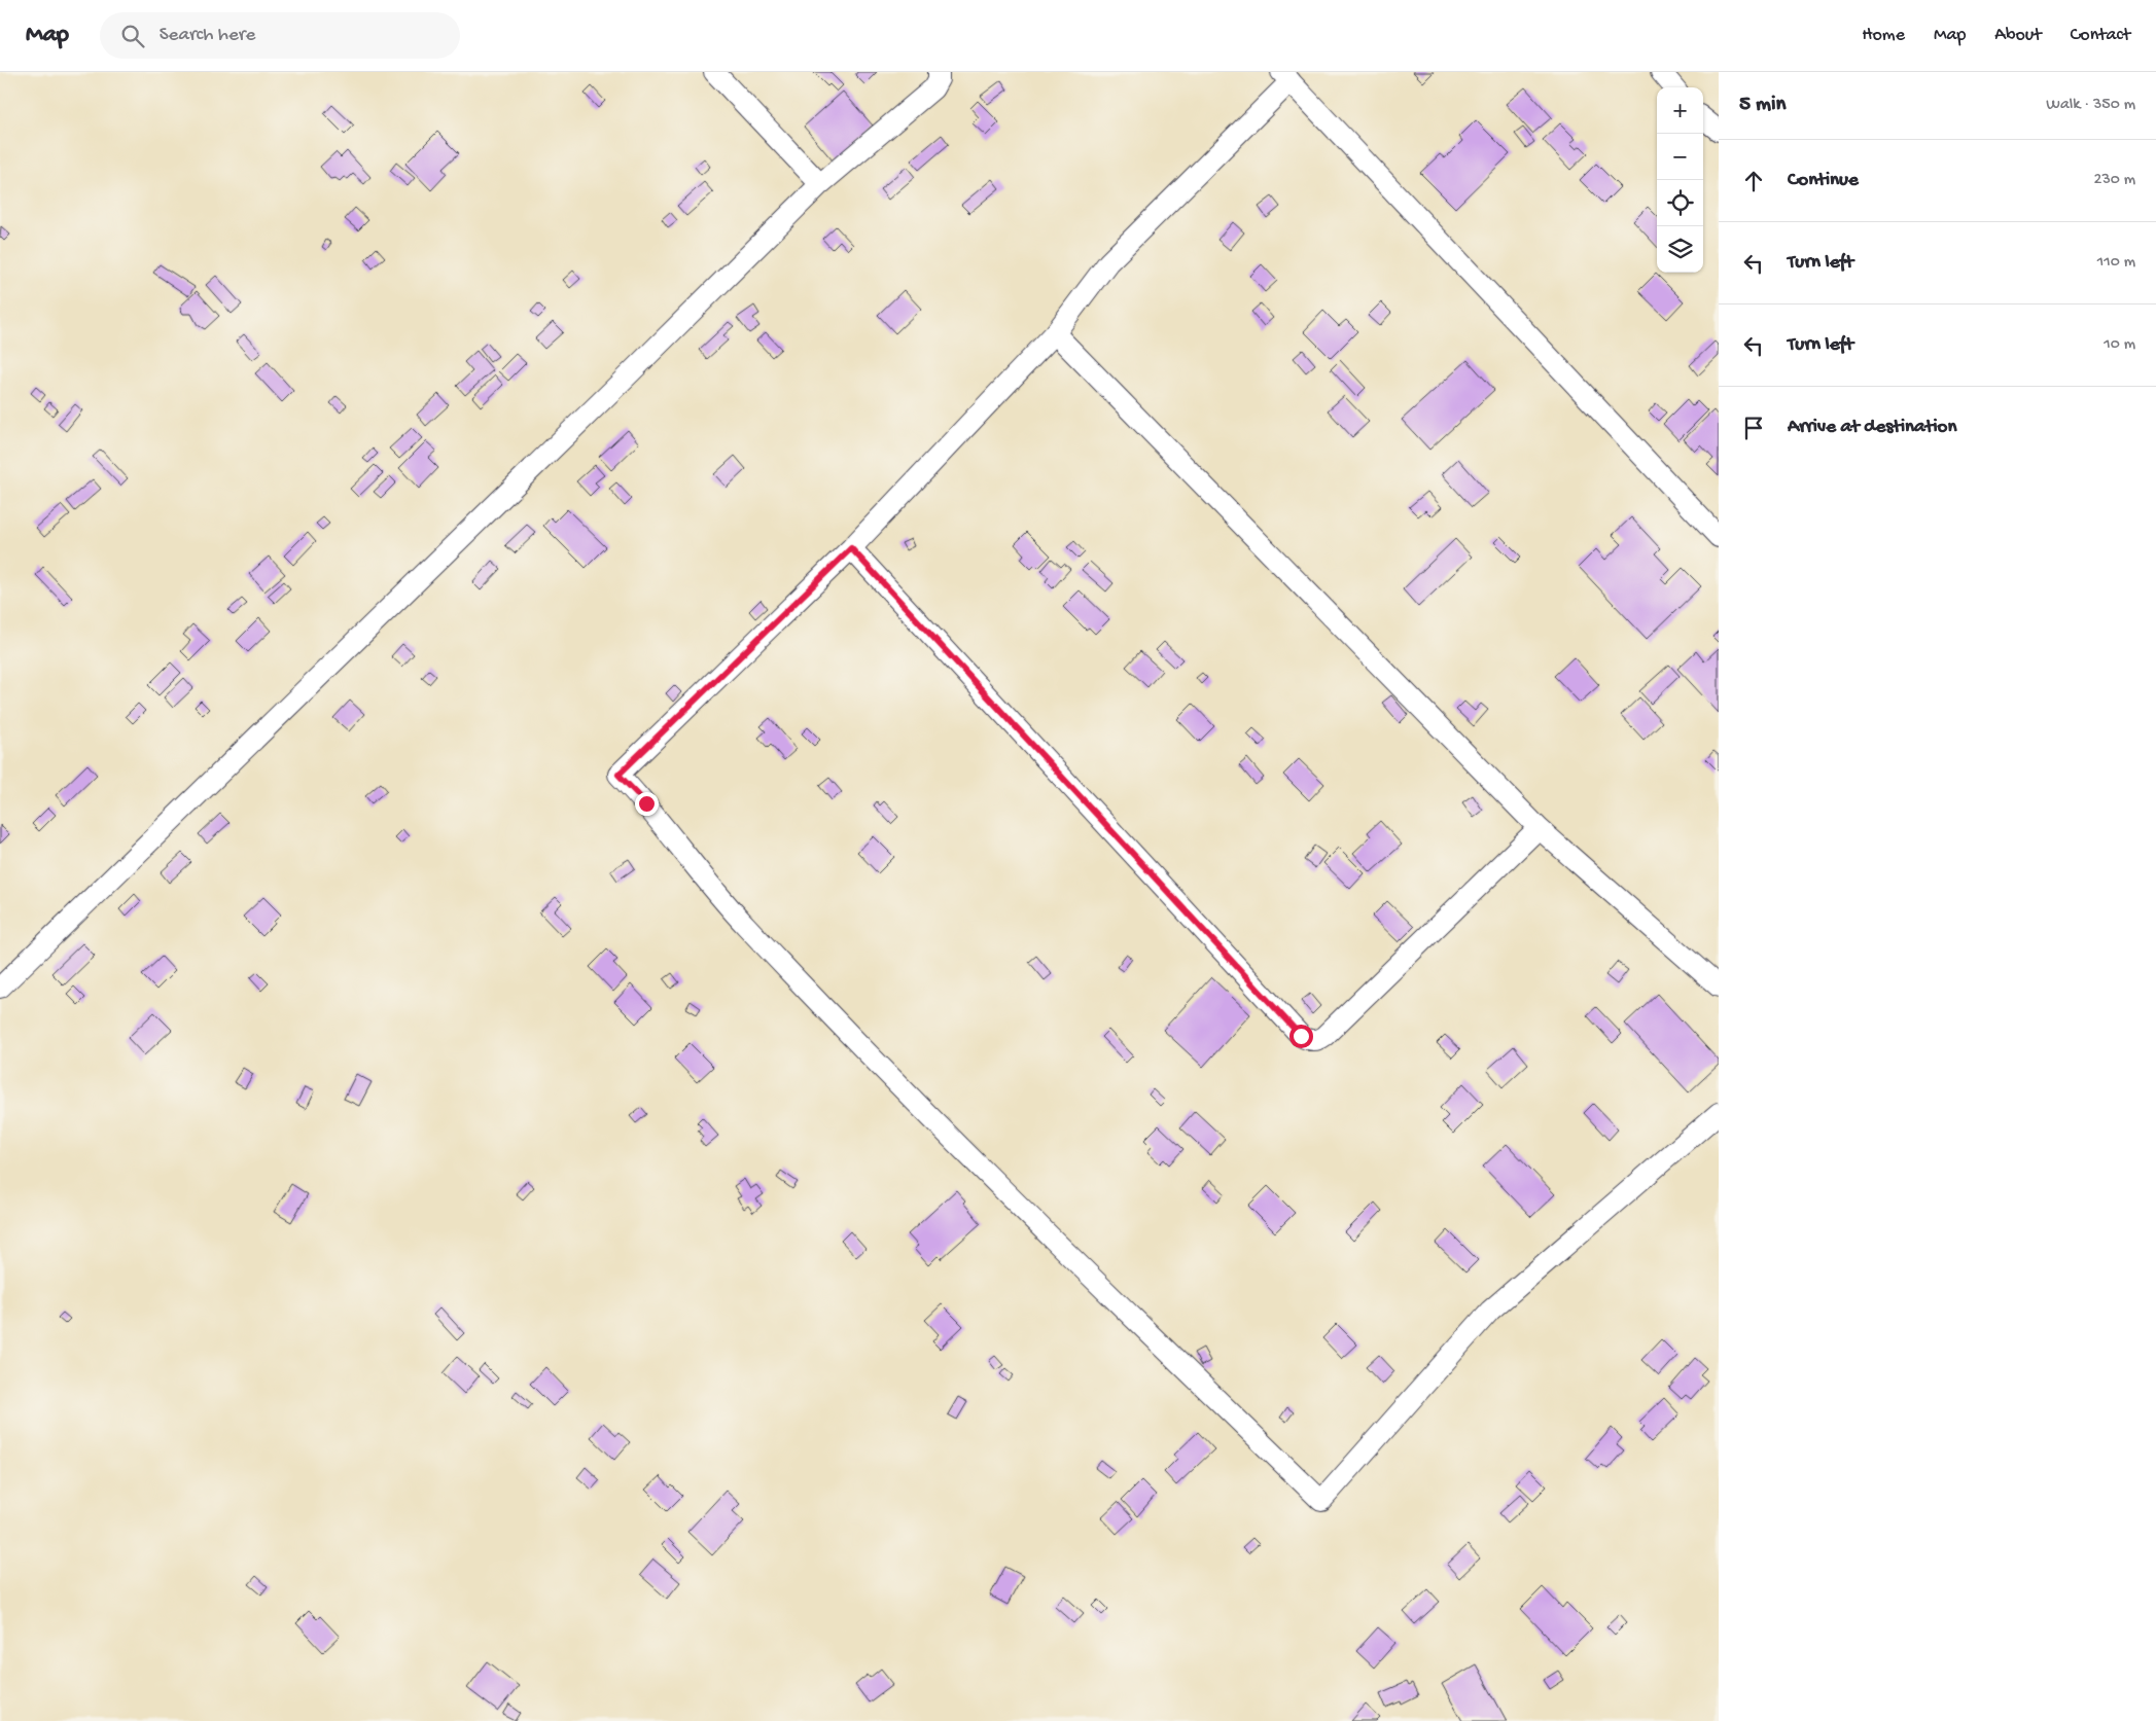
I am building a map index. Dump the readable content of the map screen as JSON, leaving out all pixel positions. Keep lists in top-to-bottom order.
{
  "page": {
    "header": "Map",
    "search": "Search here",
    "nav": [
      "Home",
      "Map",
      "About",
      "Contact"
    ],
    "heading": ["5 min", "Walk · 350 m"],
    "map_buttons": ["+", "−"],
    "list": [
      ["Continue", "230 m"],
      ["Turn left", "110 m"],
      ["Turn left", "10 m"],
      "Arrive at destination"
    ]
  }
}
